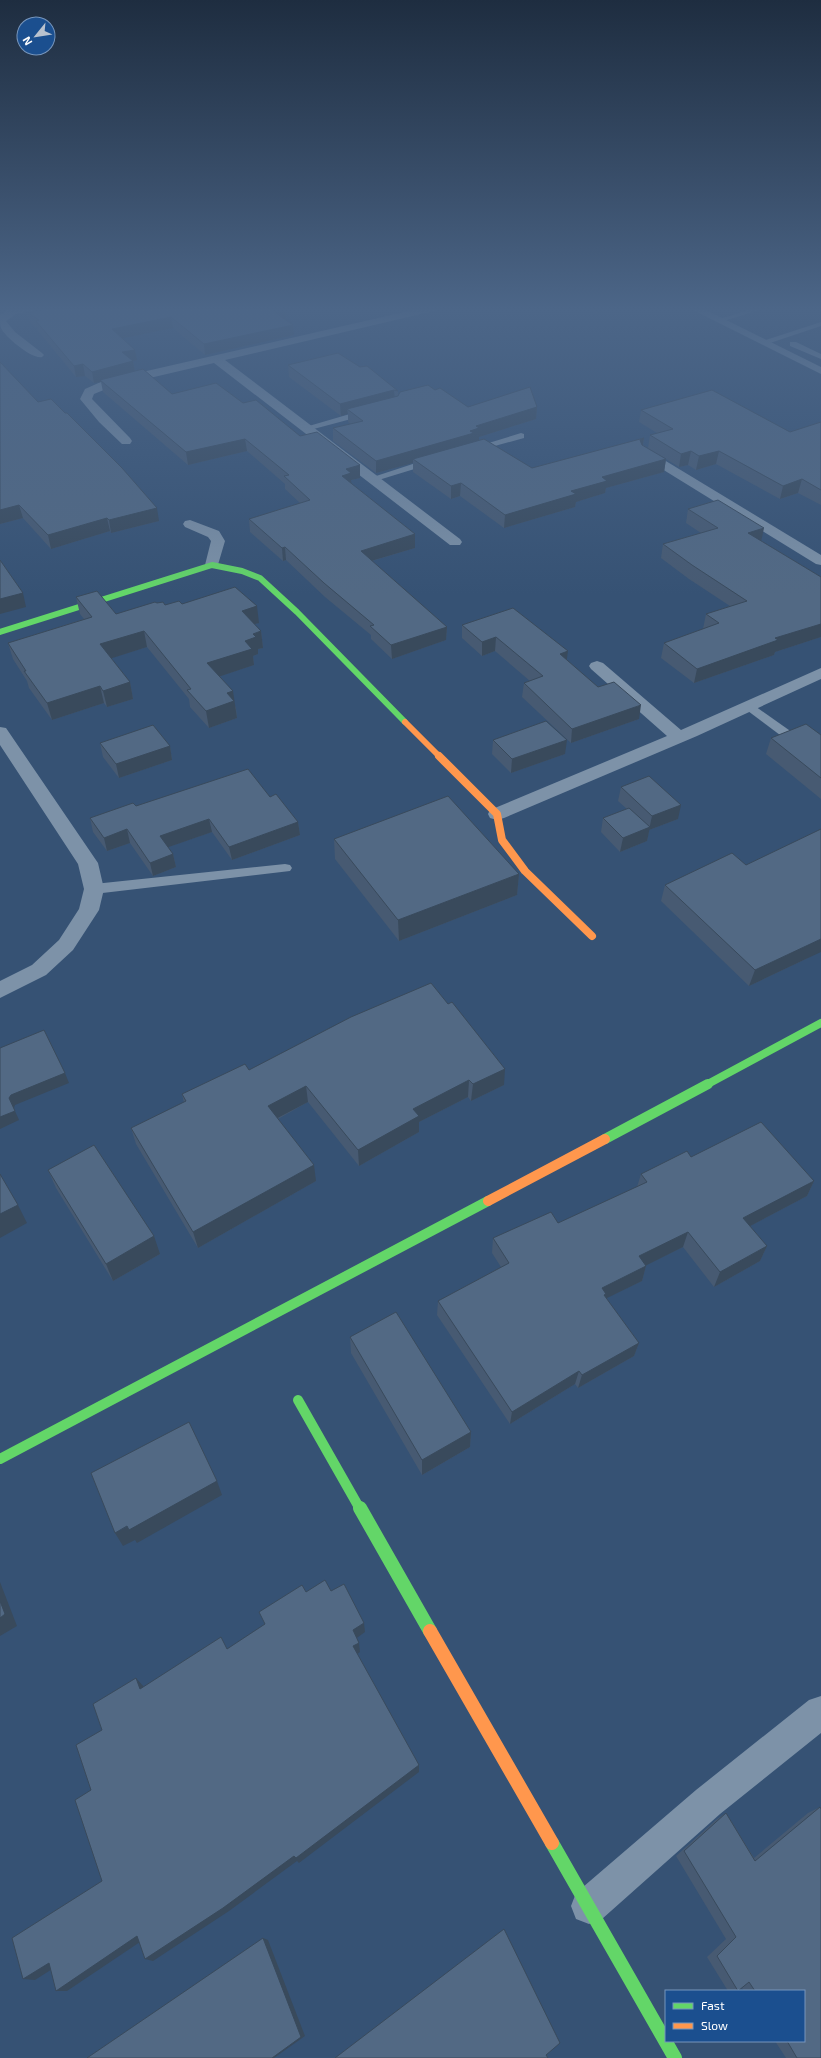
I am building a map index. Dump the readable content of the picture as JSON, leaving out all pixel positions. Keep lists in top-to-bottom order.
{
  "legend": ["Fast", "Slow"],
  "north": "bottom left"
}
